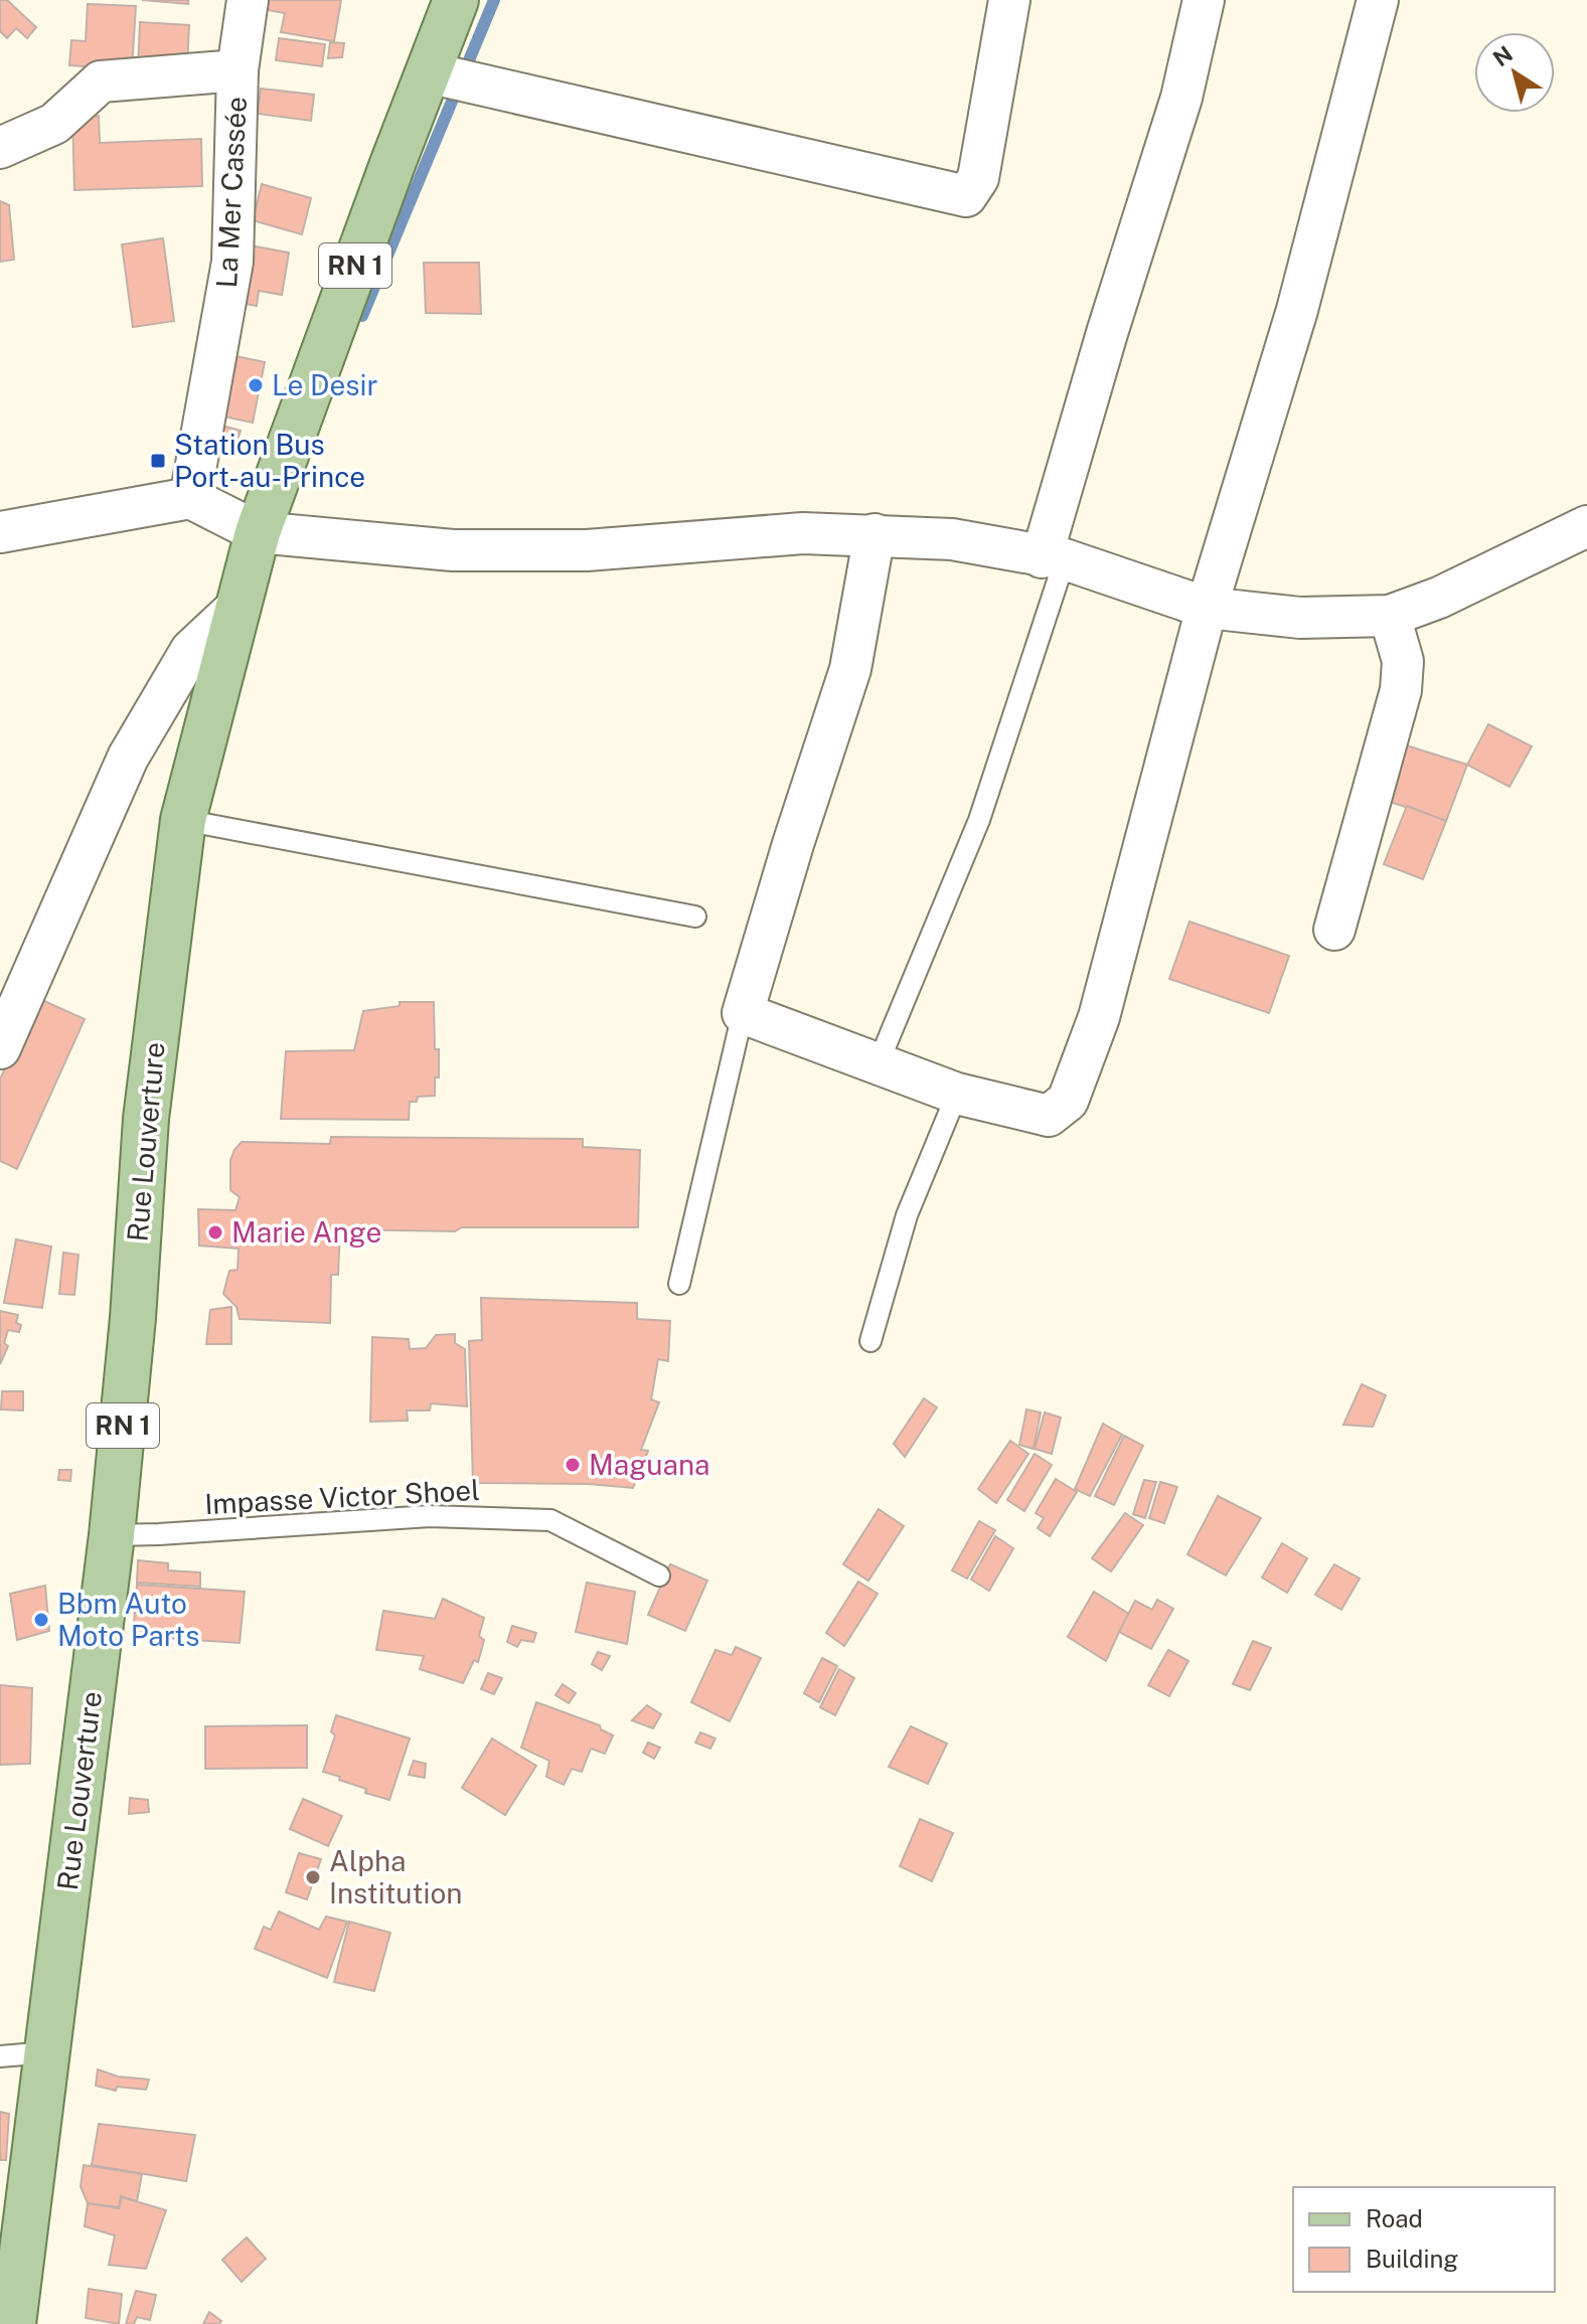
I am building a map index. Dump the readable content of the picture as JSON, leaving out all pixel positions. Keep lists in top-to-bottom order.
{
  "streets": {
    "main road": ["RN 1", "Rue Louverture"],
    "street": ["La Mer Cassée"],
    "lane": ["Impasse Victor Shoel"]
  },
  "crossings": [
    ["Rue Louverture", "Impasse Victor Shoel"]
  ],
  "places": {
    "other": [
      "Le Desir",
      "Marie Ange",
      "Maguana",
      "Bbm Auto Moto Parts",
      "Alpha Institution"
    ],
    "transit": ["Station Bus Port-au-Prince"]
  },
  "legend": ["Road", "Building"],
  "north": "top left"
}
